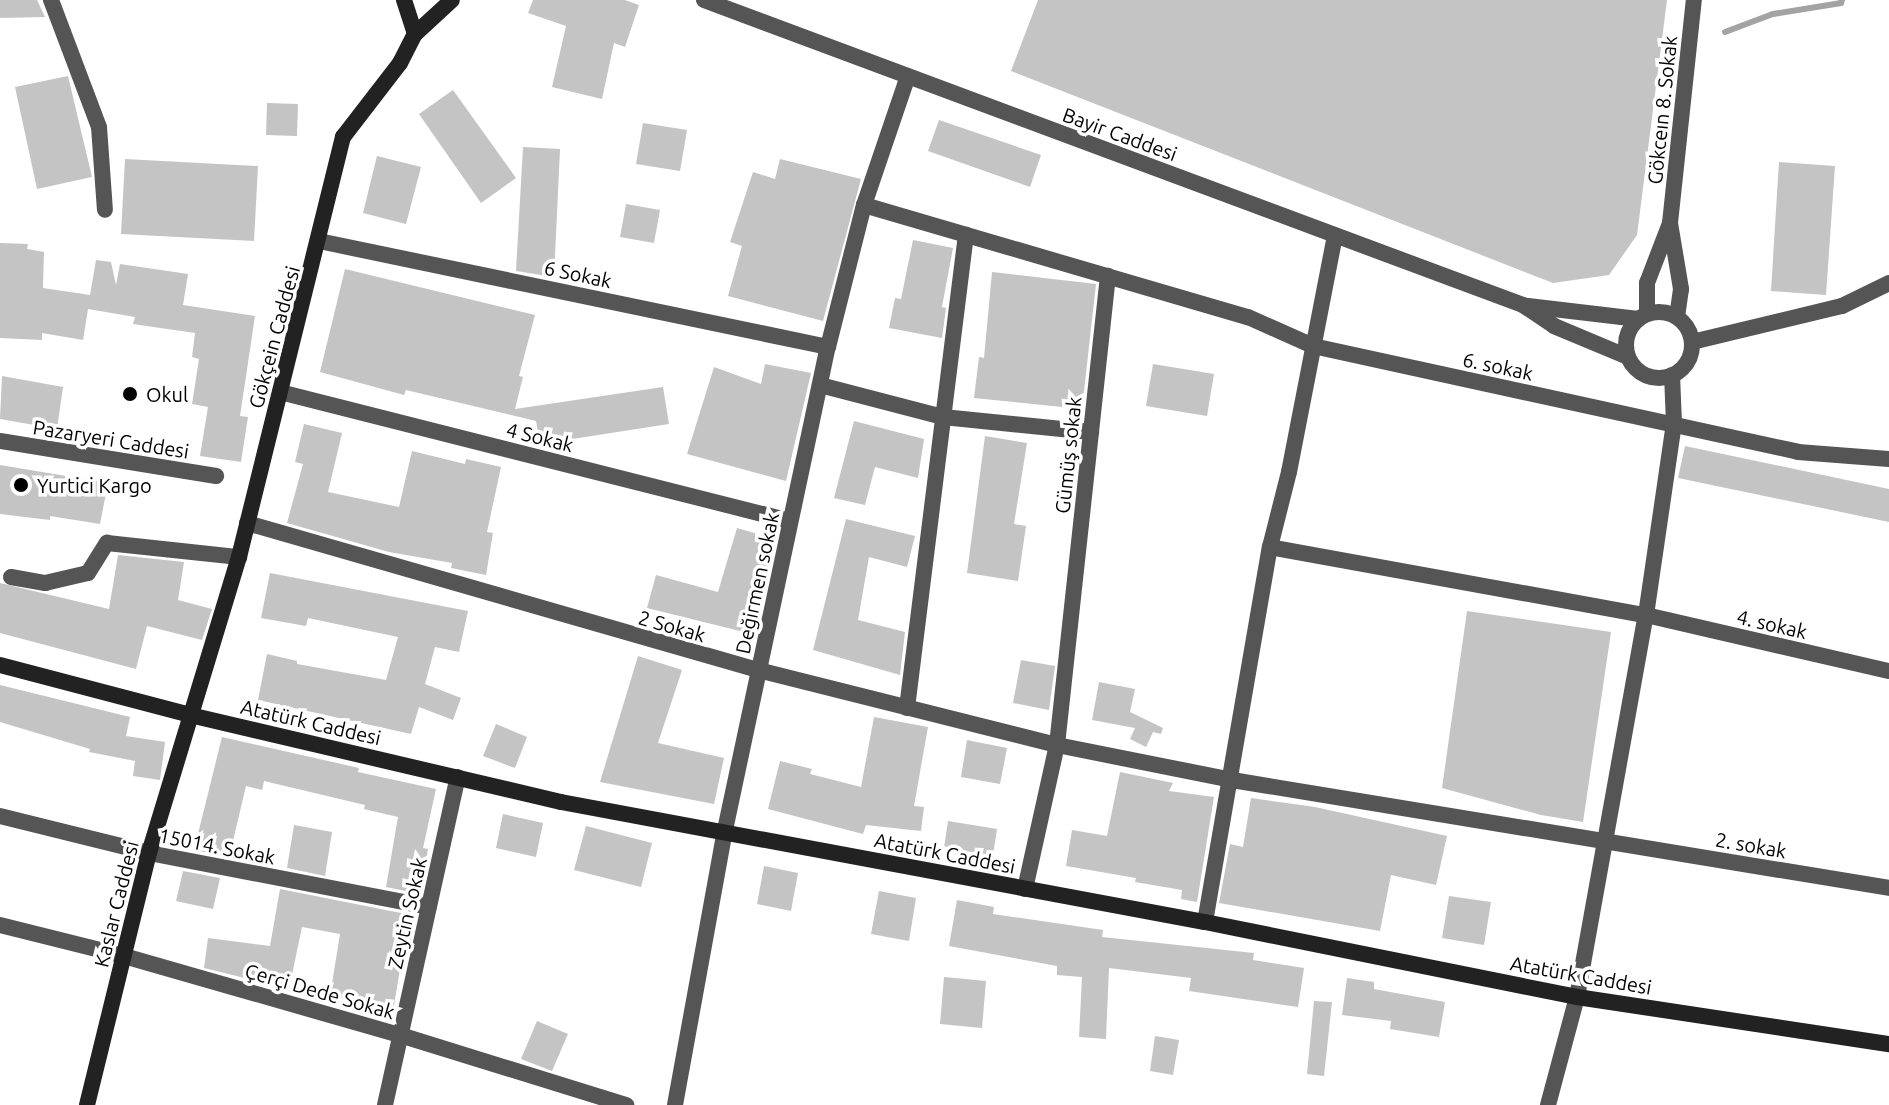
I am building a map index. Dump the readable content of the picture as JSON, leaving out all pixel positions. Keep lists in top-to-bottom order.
{
  "streets": {
    "street": [
      "Gökceın 8. Sokak",
      "Bayir Caddesi",
      "6 Sokak",
      "Gökçein Caddesi",
      "6. sokak",
      "4 Sokak",
      "Pazaryeri Caddesi",
      "Gümüş sokak",
      "Değirmen sokak",
      "4. sokak",
      "2 Sokak",
      "Atatürk Caddesi",
      "2. sokak",
      "15014. Sokak",
      "Kaslar Caddesi",
      "Zeytin Sokak",
      "Çerçi Dede Sokak"
    ]
  },
  "crossings": [
    ["Gökceın 8. Sokak", "Bayir Caddesi"],
    ["Bayir Caddesi", "Değirmen sokak"],
    ["6 Sokak", "Gökçein Caddesi"],
    ["6 Sokak", "Değirmen sokak"],
    ["Gökçein Caddesi", "4 Sokak"],
    ["Gökçein Caddesi", "2 Sokak"],
    ["Gökçein Caddesi", "Atatürk Caddesi"],
    ["Gökçein Caddesi", "Kaslar Caddesi"],
    ["6. sokak", "Gümüş sokak"],
    ["4 Sokak", "Değirmen sokak"],
    ["Gümüş sokak", "2 Sokak"],
    ["Gümüş sokak", "Atatürk Caddesi"],
    ["Değirmen sokak", "2 Sokak"],
    ["Değirmen sokak", "Atatürk Caddesi"],
    ["2 Sokak", "2. sokak"],
    ["Atatürk Caddesi", "Kaslar Caddesi"],
    ["Atatürk Caddesi", "Zeytin Sokak"],
    ["15014. Sokak", "Kaslar Caddesi"],
    ["15014. Sokak", "Zeytin Sokak"],
    ["Kaslar Caddesi", "Çerçi Dede Sokak"],
    ["Zeytin Sokak", "Çerçi Dede Sokak"]
  ],
  "places": ["Okul", "Yurtici Kargo"]
}
